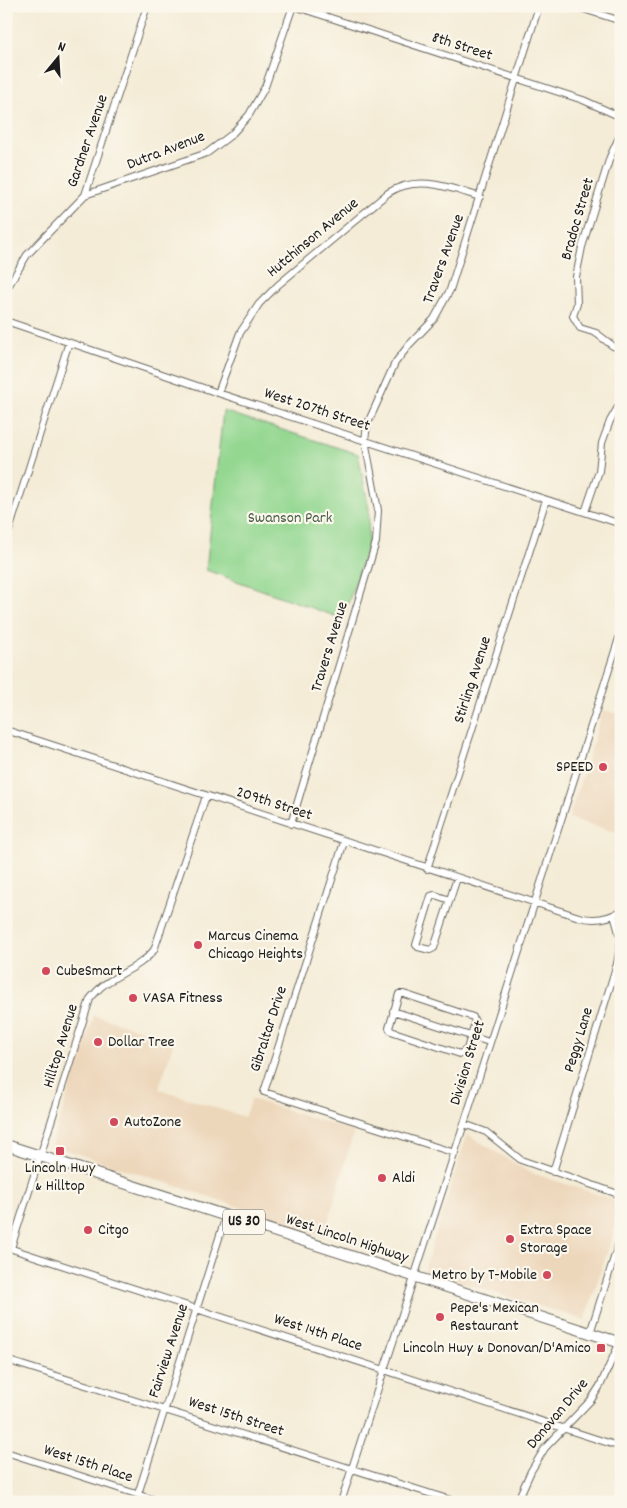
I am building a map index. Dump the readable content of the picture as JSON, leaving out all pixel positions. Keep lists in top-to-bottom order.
{
  "streets": {
    "main road": ["US 30", "West Lincoln Highway"],
    "street": [
      "8th Street",
      "Gardner Avenue",
      "Dutra Avenue",
      "Bradoc Street",
      "Hutchinson Avenue",
      "Travers Avenue",
      "West 207th Street",
      "Stirling Avenue",
      "209th Street",
      "Gibraltar Drive",
      "Peggy Lane",
      "Hilltop Avenue",
      "Division Street",
      "West 14th Place",
      "Fairview Avenue",
      "Donovan Drive",
      "West 15th Street",
      "West 15th Place"
    ]
  },
  "crossings": [
    ["8th Street", "Dutra Avenue"],
    ["8th Street", "Travers Avenue"],
    ["Gardner Avenue", "Dutra Avenue"],
    ["Hutchinson Avenue", "Travers Avenue"],
    ["Hutchinson Avenue", "West 207th Street"],
    ["Travers Avenue", "West 207th Street"],
    ["Travers Avenue", "209th Street"],
    ["West 207th Street", "Stirling Avenue"],
    ["Stirling Avenue", "209th Street"],
    ["209th Street", "Gibraltar Drive"],
    ["209th Street", "Peggy Lane"],
    ["209th Street", "Hilltop Avenue"],
    ["209th Street", "Division Street"],
    ["Gibraltar Drive", "Division Street"],
    ["Hilltop Avenue", "West Lincoln Highway"],
    ["Hilltop Avenue", "West 14th Place"],
    ["Division Street", "West Lincoln Highway"],
    ["Division Street", "West 14th Place"],
    ["Division Street", "West 15th Street"],
    ["West Lincoln Highway", "Fairview Avenue"],
    ["West Lincoln Highway", "Donovan Drive"],
    ["West 14th Place", "Fairview Avenue"],
    ["West 14th Place", "Donovan Drive"],
    ["Fairview Avenue", "West 15th Street"],
    ["Fairview Avenue", "West 15th Place"]
  ],
  "parks": ["Swanson Park"],
  "places": {
    "other": [
      "SPEED",
      "Marcus Cinema Chicago Heights",
      "CubeSmart",
      "VASA Fitness",
      "Dollar Tree",
      "AutoZone",
      "Aldi",
      "Citgo",
      "Extra Space Storage",
      "Metro by T-Mobile",
      "Pepe's Mexican Restaurant"
    ],
    "transit": ["Lincoln Hwy & Hilltop", "Lincoln Hwy & Donovan/D'Amico"]
  },
  "north": "top"
}
